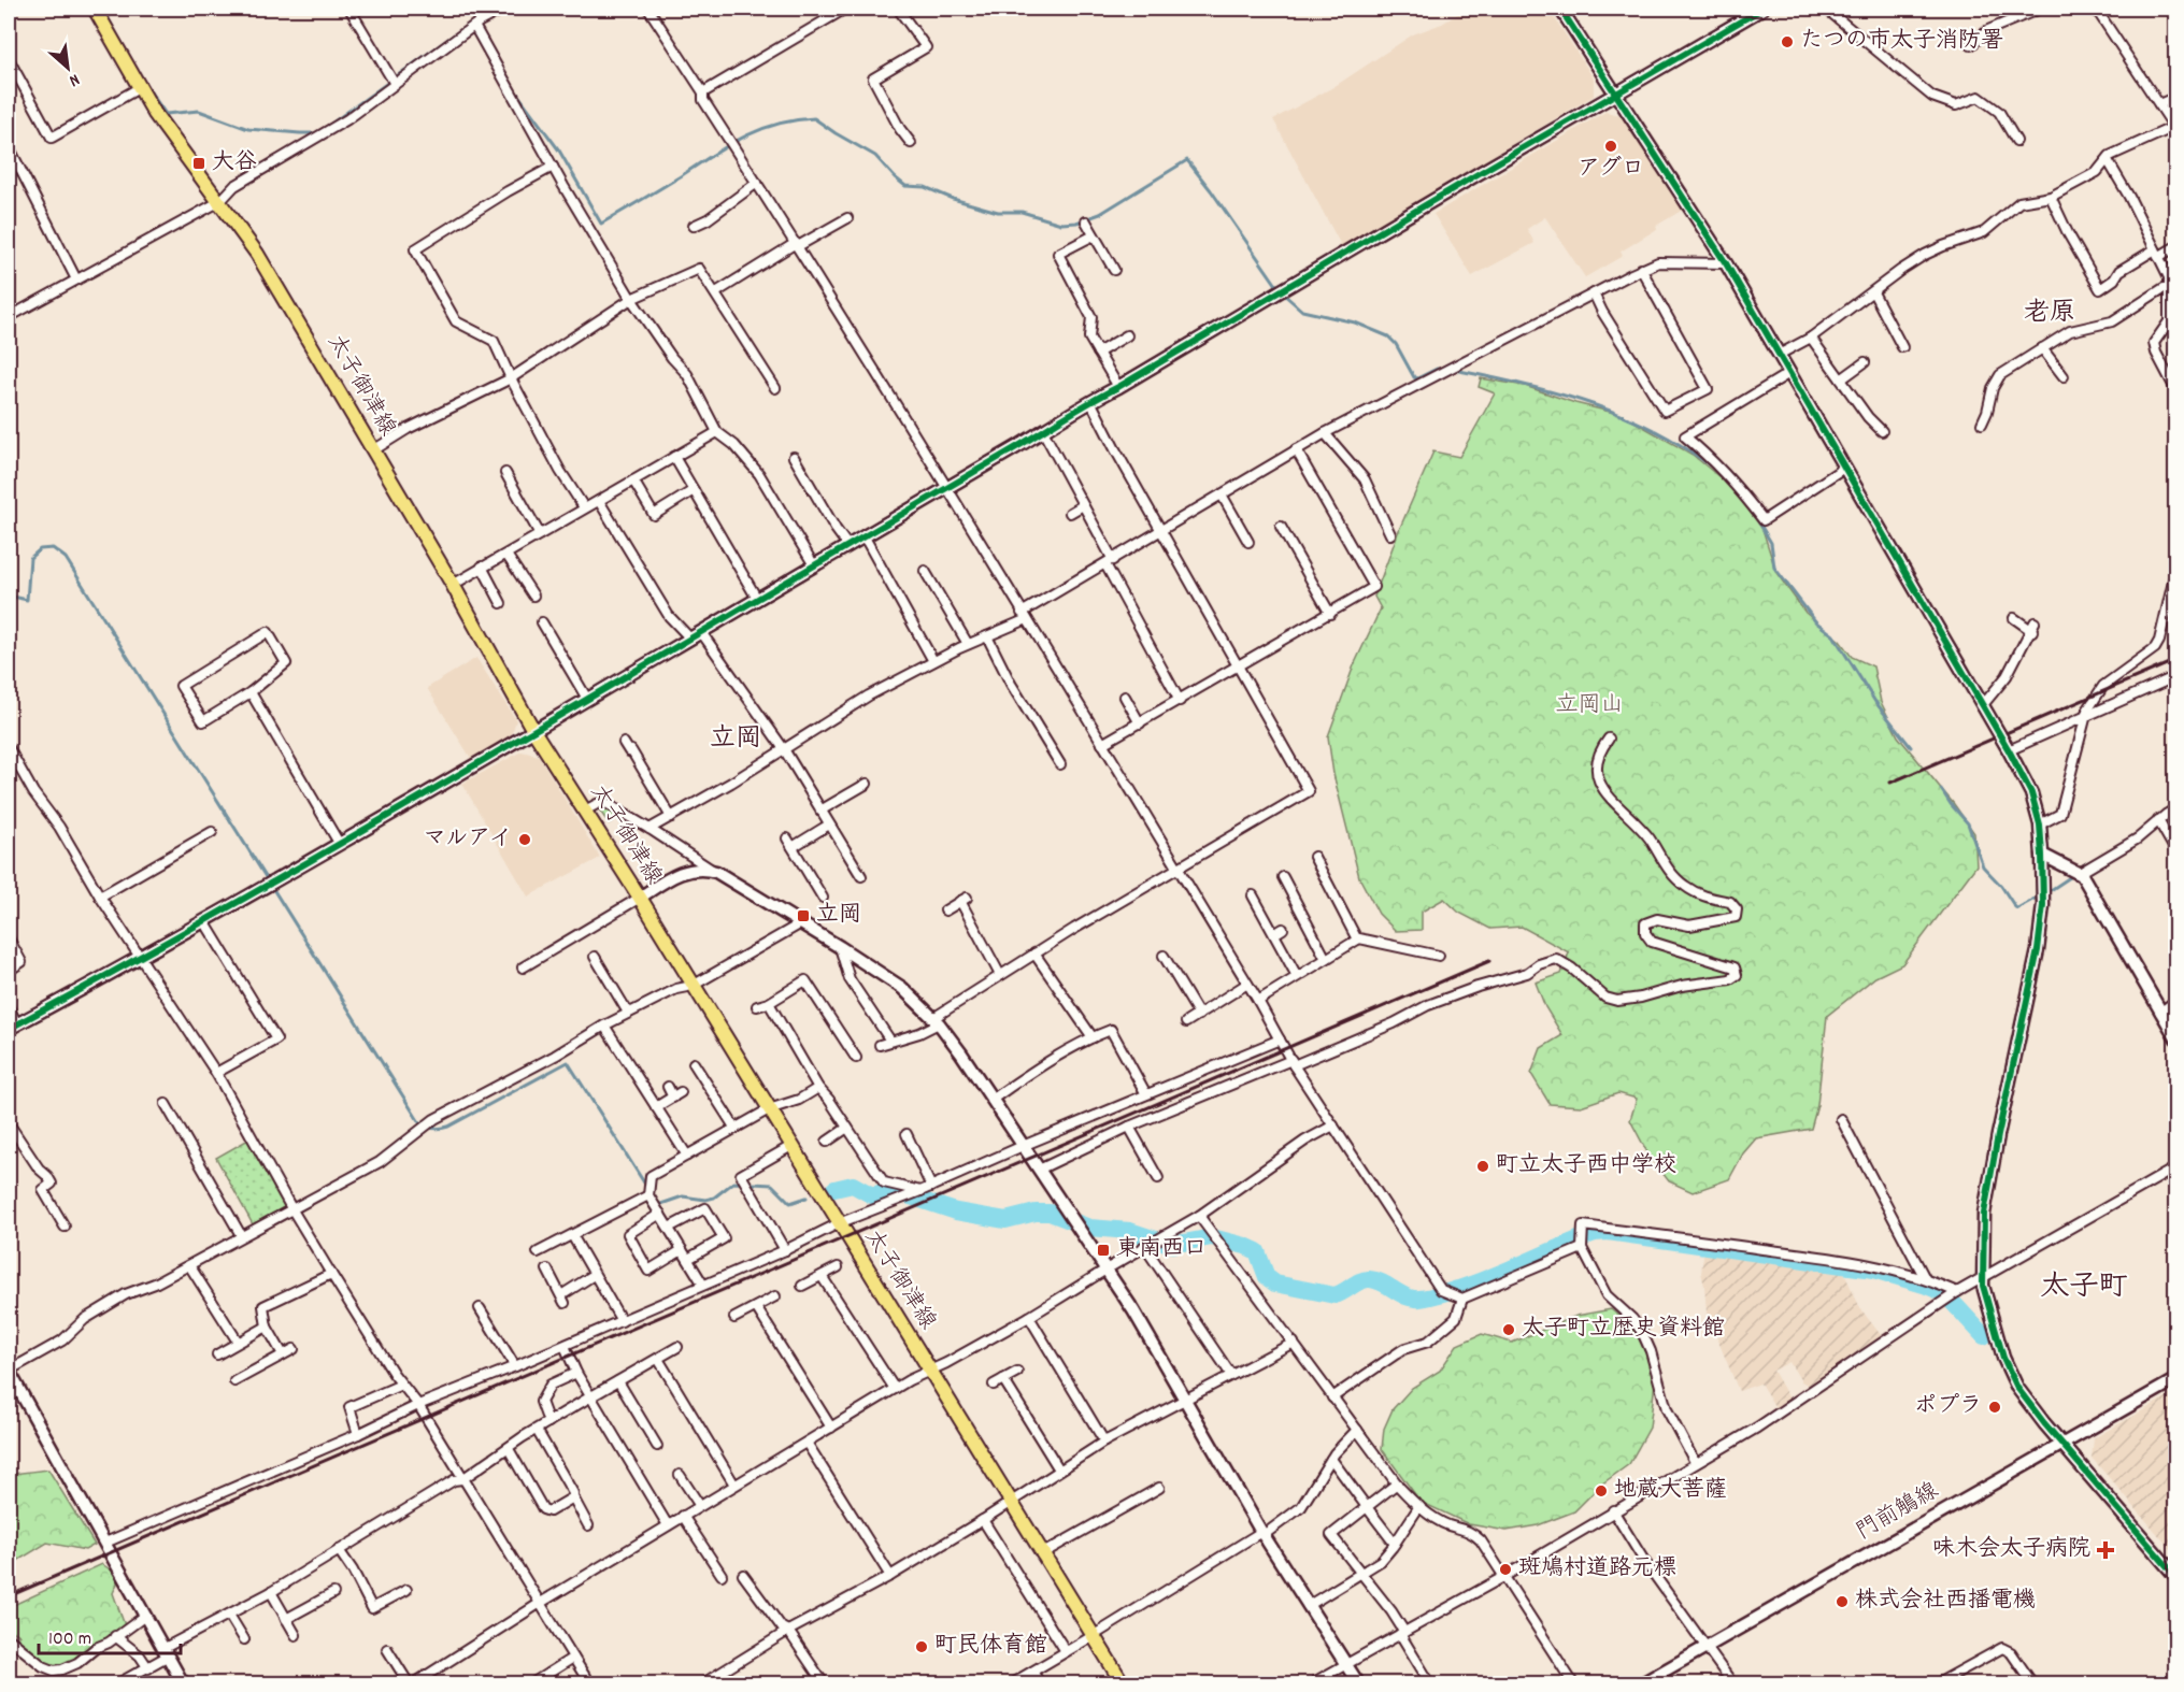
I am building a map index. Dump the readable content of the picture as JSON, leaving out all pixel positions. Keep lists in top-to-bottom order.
{
  "streets": {
    "main road": ["太子御津線"],
    "street": ["門前鵤線"]
  },
  "districts": ["老原", "立岡", "太子町"],
  "parks": ["立岡山"],
  "places": {
    "other": [
      "たつの市太子消防署",
      "アグロ",
      "マルアイ",
      "町立太子西中学校",
      "太子町立歴史資料館",
      "ポプラ",
      "地蔵大菩薩",
      "斑鳩村道路元標",
      "株式会社西播電機",
      "町民体育館"
    ],
    "transit": ["大谷", "立岡", "東南西口"],
    "health": ["味木会太子病院"]
  },
  "scale_bar": "100 m",
  "north": "bottom right"
}
